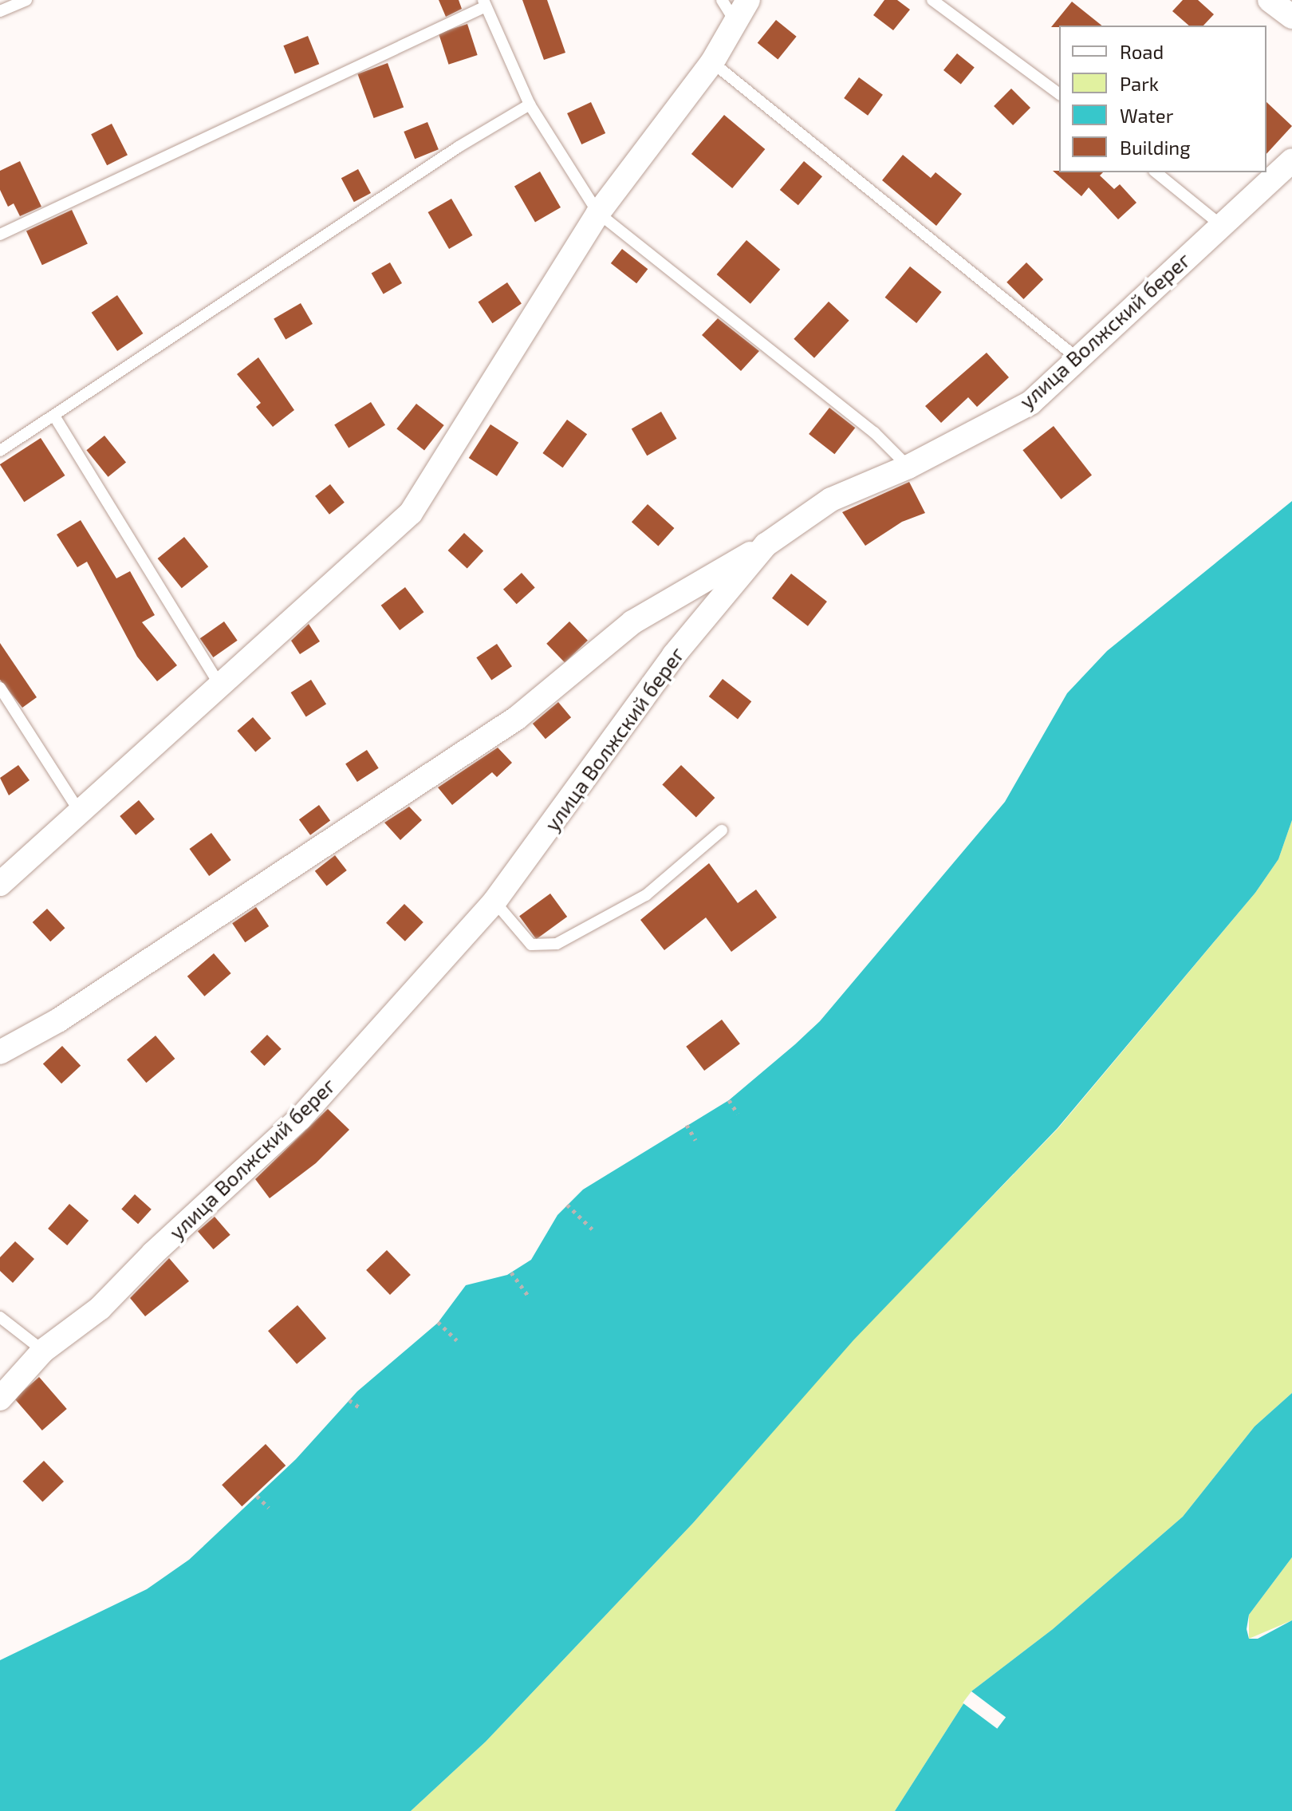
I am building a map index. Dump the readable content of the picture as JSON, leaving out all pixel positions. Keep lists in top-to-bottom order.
{
  "streets": {
    "street": ["улица Волжский берег"]
  },
  "legend": [
    "Road",
    "Park",
    "Water",
    "Building"
  ]
}
